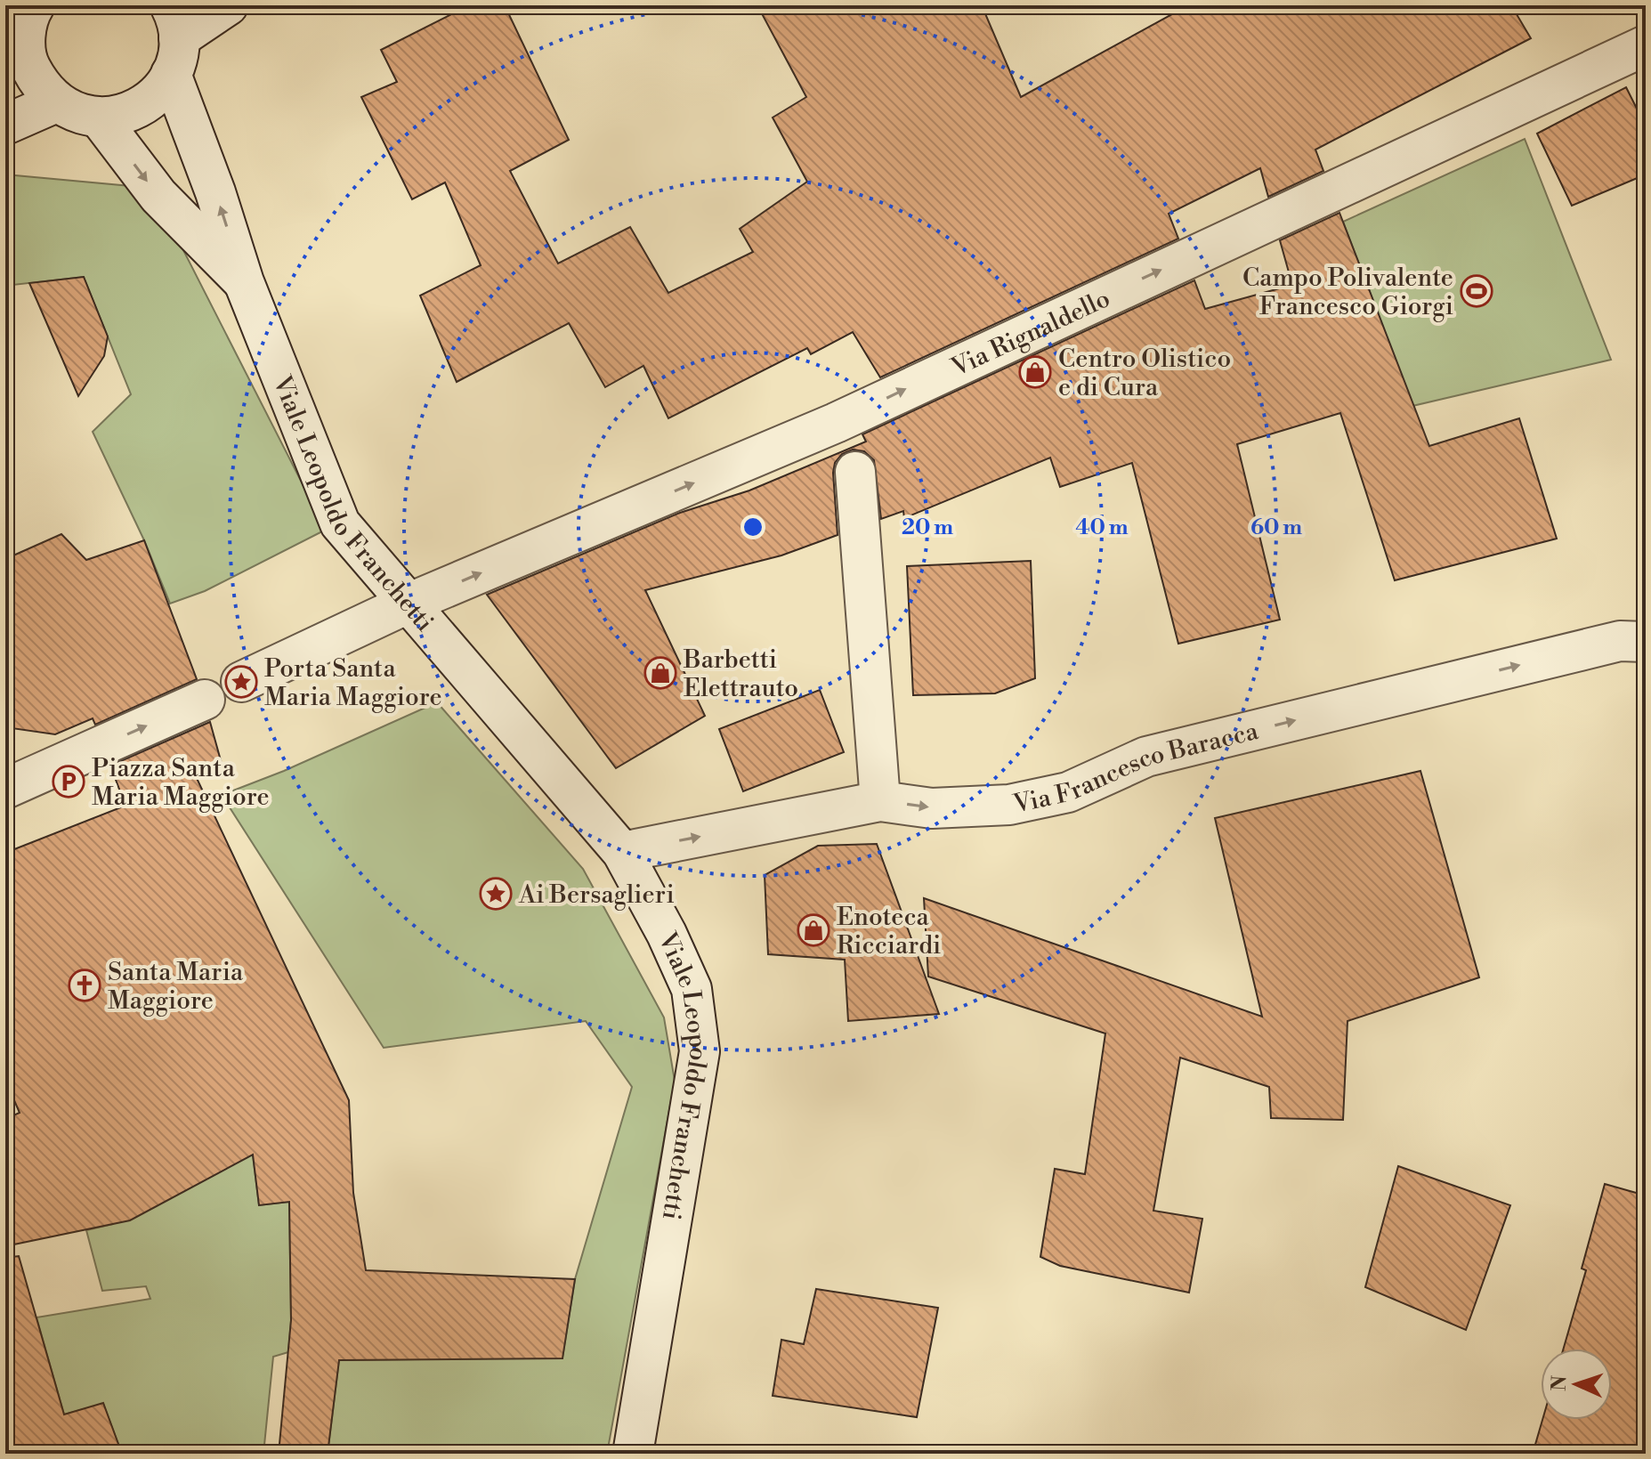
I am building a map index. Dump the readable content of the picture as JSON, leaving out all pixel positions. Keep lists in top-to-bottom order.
{
  "streets": {
    "street": ["Via Rignaldello", "Viale Leopoldo Franchetti", "Via Francesco Baracca"]
  },
  "crossings": [
    ["Via Rignaldello", "Viale Leopoldo Franchetti"],
    ["Viale Leopoldo Franchetti", "Via Francesco Baracca"]
  ],
  "one_way": ["Via Rignaldello", "Via Francesco Baracca"],
  "places": {
    "sports": ["Campo Polivalente Francesco Giorgi"],
    "shop": ["Centro Olistico e di Cura", "Barbetti Elettrauto", "Enoteca Ricciardi"],
    "place": ["Porta Santa Maria Maggiore", "Ai Bersaglieri"],
    "parking": ["Piazza Santa Maria Maggiore"],
    "church": ["Santa Maria Maggiore"]
  },
  "north": "left",
  "rings": ["20 m", "40 m", "60 m"]
}
